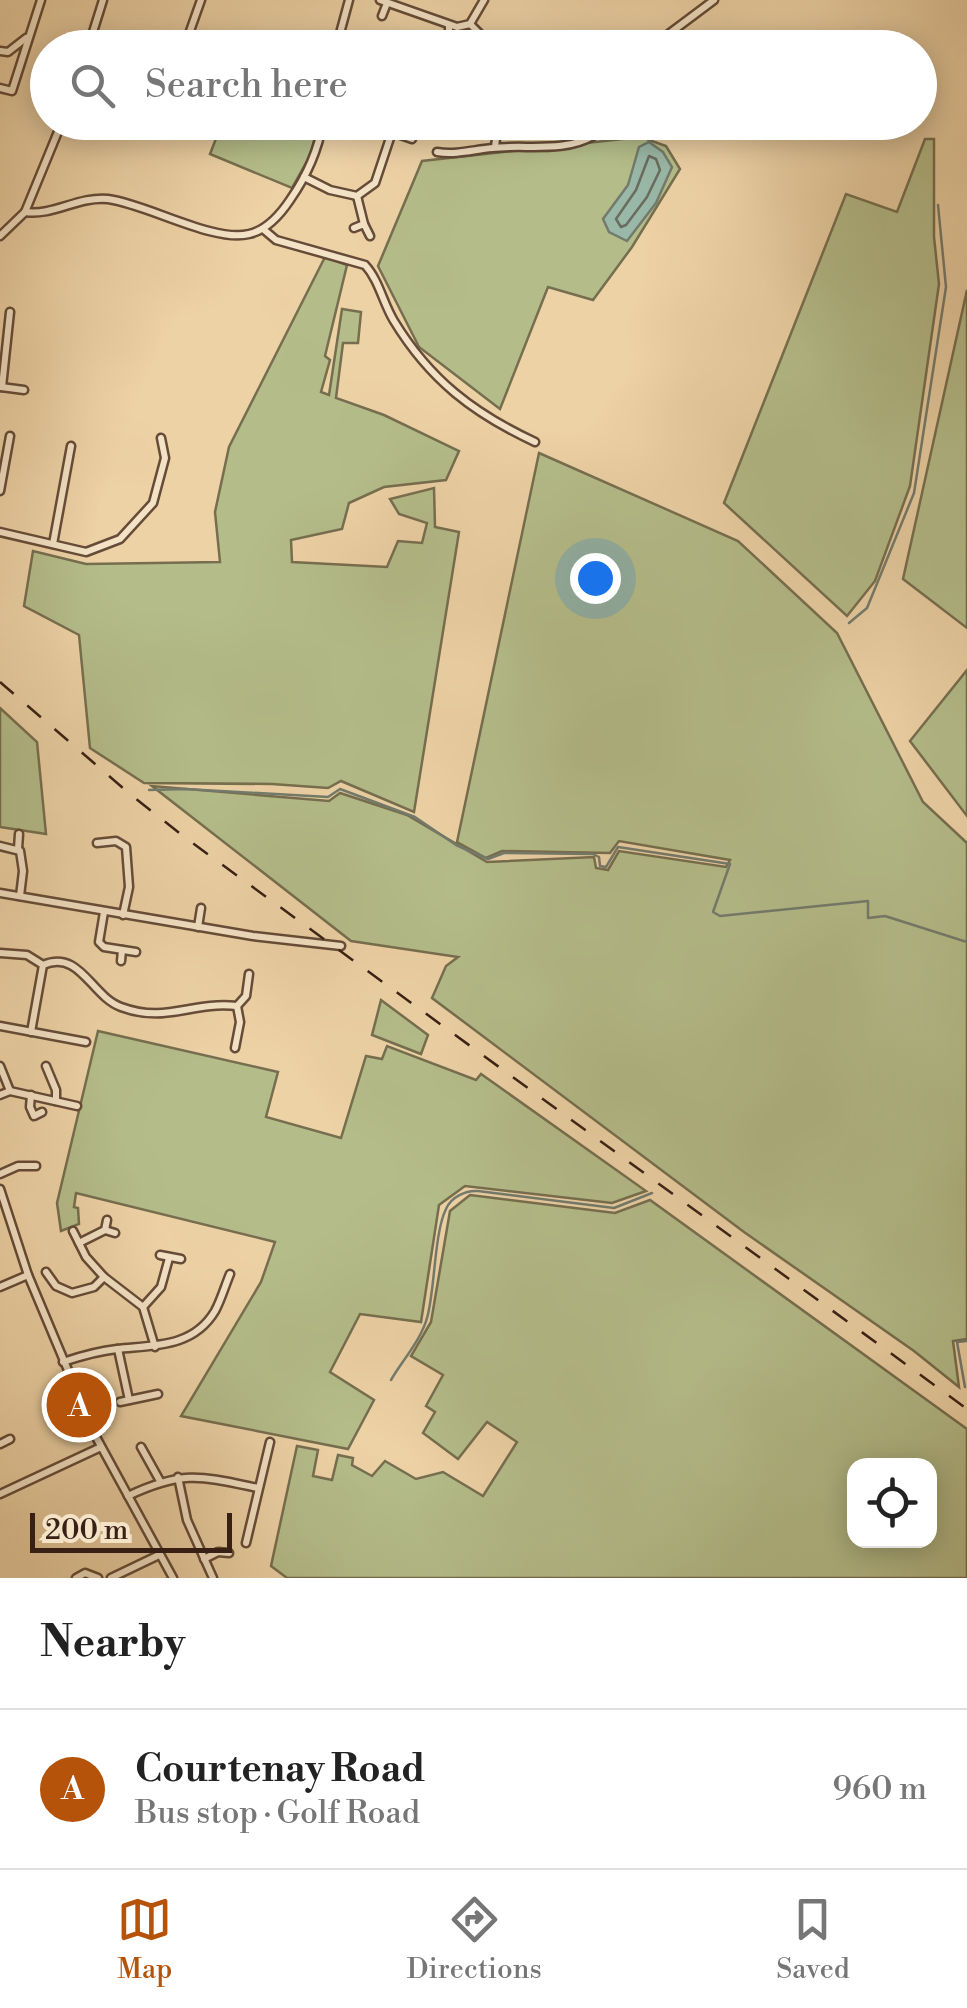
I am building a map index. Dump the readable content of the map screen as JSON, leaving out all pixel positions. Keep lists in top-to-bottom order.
{
  "scale_bar": "200 m",
  "page": {
    "search": "Search here",
    "pins": "A",
    "scale": "200 m",
    "heading": "Nearby",
    "list": [
      {
        "mark": "A",
        "name": "Courtenay Road",
        "note": "Bus stop · Golf Road",
        "value": "960 m"
      }
    ],
    "nav": ["Map", "Directions", "Saved"]
  }
}
